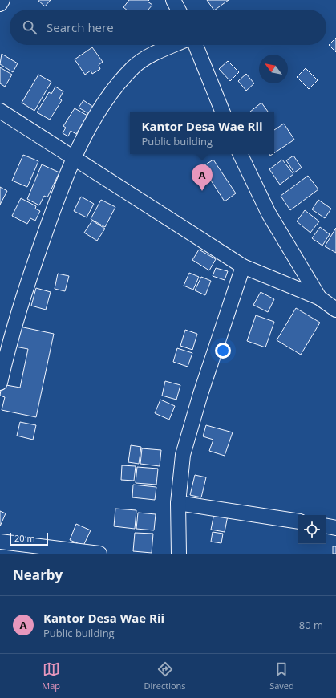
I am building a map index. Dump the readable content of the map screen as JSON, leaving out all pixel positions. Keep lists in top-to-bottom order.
{
  "scale_bar": "20 m",
  "north": "top left",
  "page": {
    "search": "Search here",
    "popup": ["Kantor Desa Wae Rii", "Public building"],
    "pins": "A",
    "scale": "20 m",
    "heading": "Nearby",
    "list": [
      {
        "mark": "A",
        "name": "Kantor Desa Wae Rii",
        "note": "Public building",
        "value": "80 m"
      }
    ],
    "nav": ["Map", "Directions", "Saved"]
  }
}
